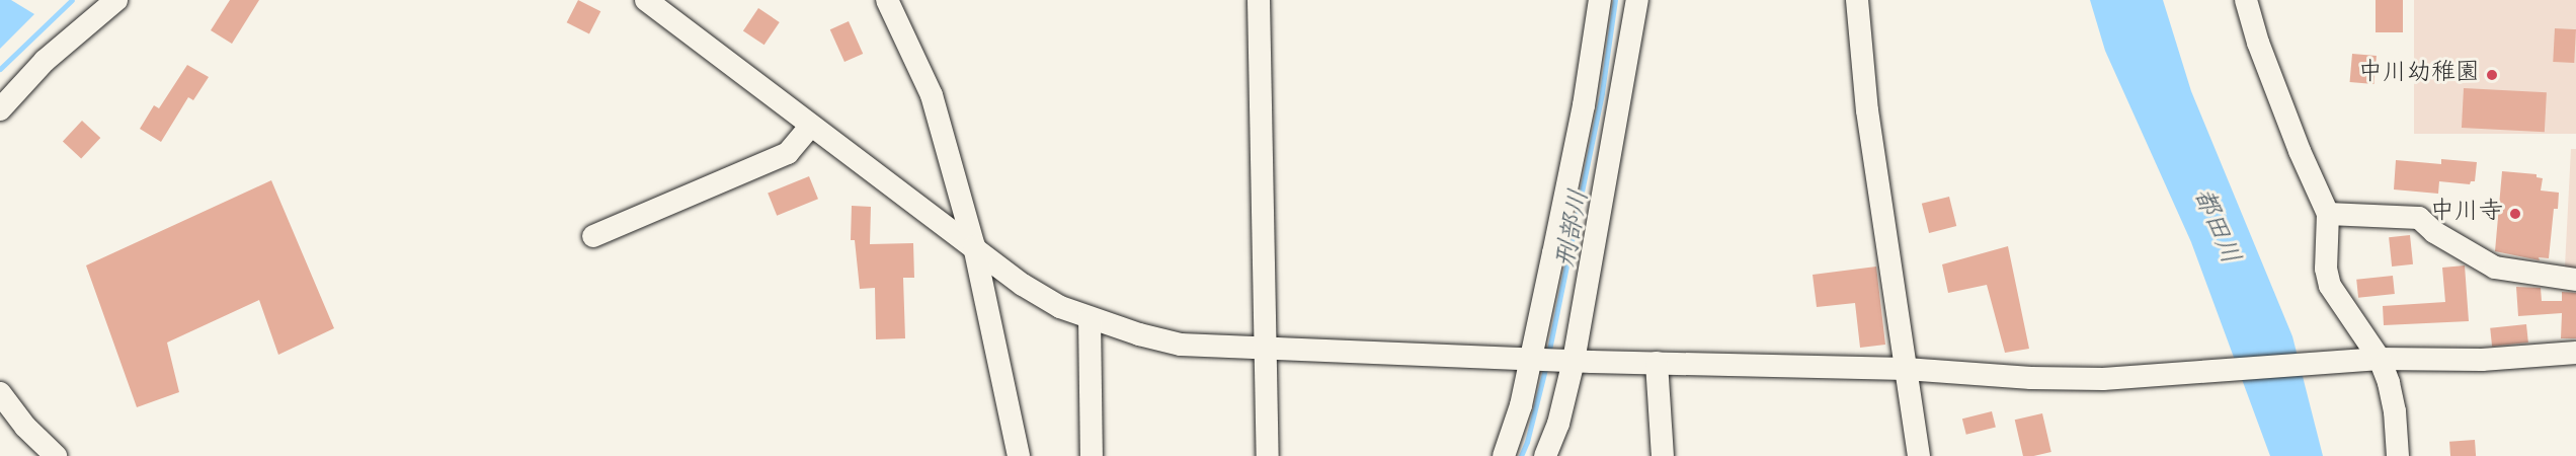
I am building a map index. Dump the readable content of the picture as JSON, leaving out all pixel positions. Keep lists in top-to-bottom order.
{
  "water": ["都田川", "刑部川"],
  "places": ["中川幼稚園", "中川寺"]
}
